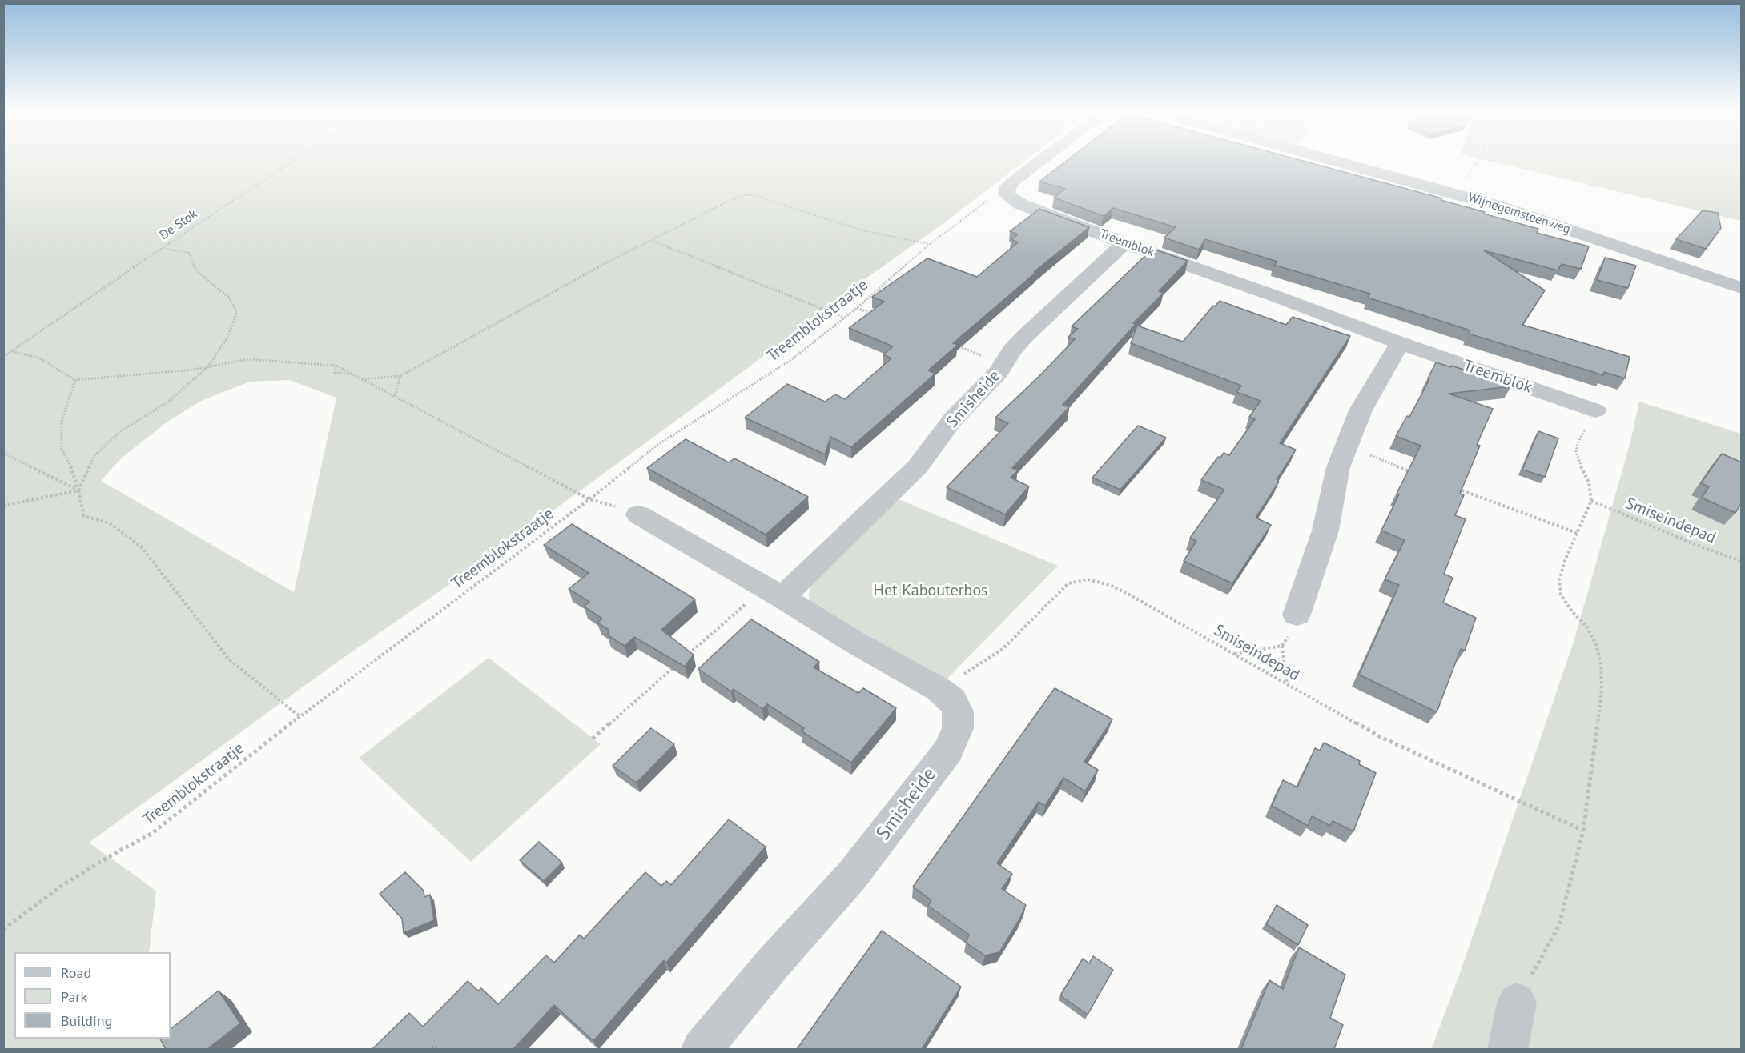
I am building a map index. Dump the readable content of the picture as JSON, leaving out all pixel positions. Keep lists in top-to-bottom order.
{
  "streets": {
    "street": ["Wijnegemsteenweg", "Treemblok", "Smisheide"],
    "path": ["De Stok", "Treemblokstraatje", "Smiseindepad"]
  },
  "crossings": [
    ["Treemblok", "Treemblokstraatje"],
    ["Treemblok", "Smisheide"],
    ["Smisheide", "Smiseindepad"]
  ],
  "parks": ["Het Kabouterbos"],
  "legend": ["Road", "Park", "Building"]
}
